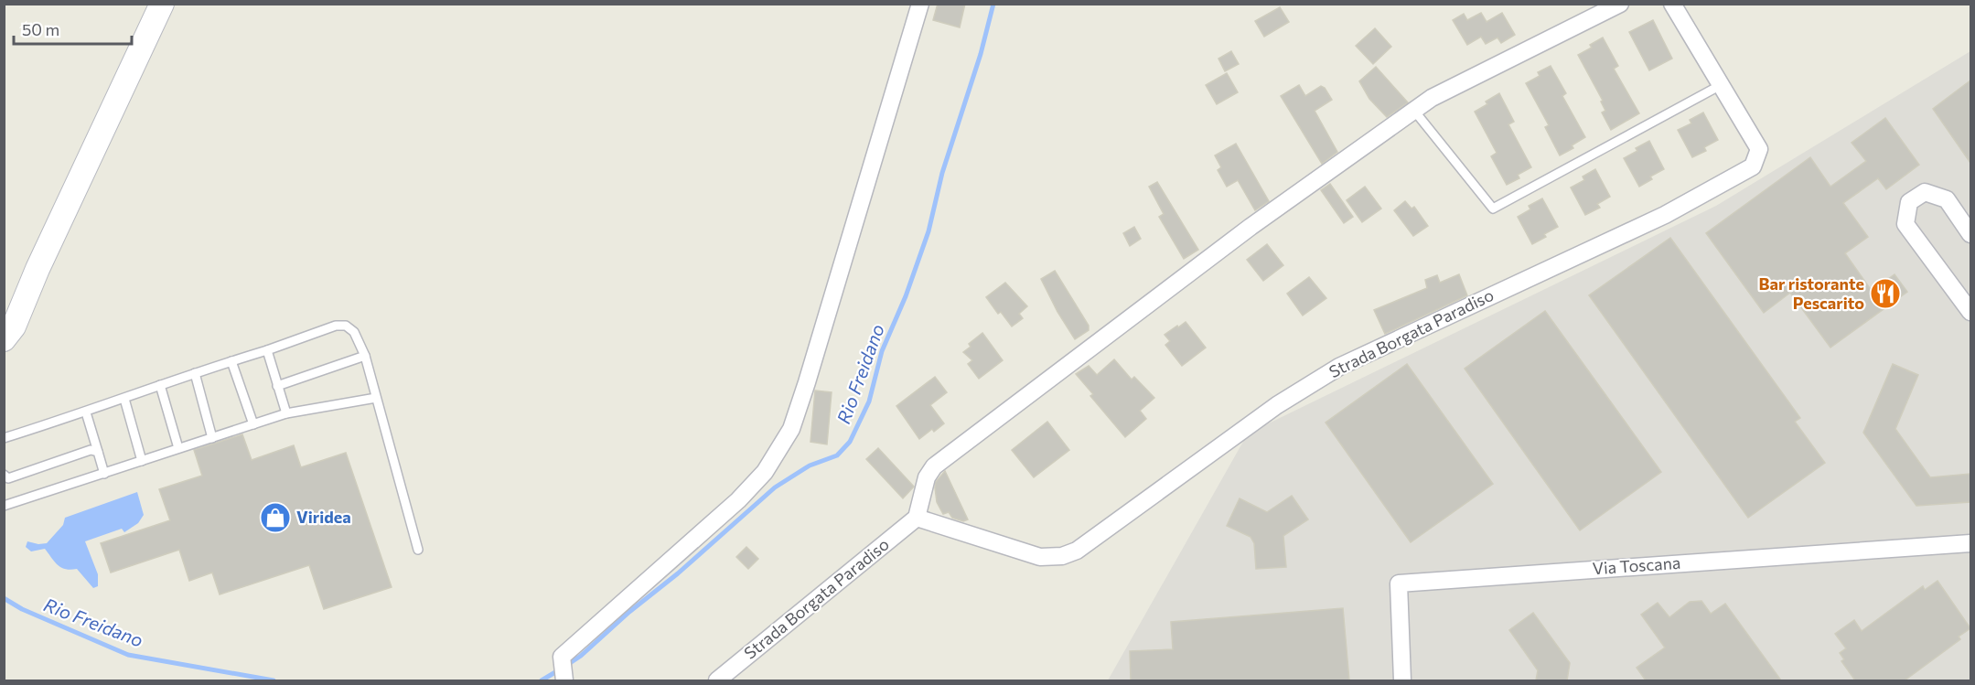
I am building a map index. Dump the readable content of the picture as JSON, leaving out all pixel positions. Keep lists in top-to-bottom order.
{
  "streets": {
    "street": ["Strada Borgata Paradiso", "Via Toscana"]
  },
  "water": ["Rio Freidano"],
  "places": {
    "restaurant": ["Bar ristorante Pescarito"],
    "shop": ["Viridea"]
  },
  "scale_bar": "50 m"
}
